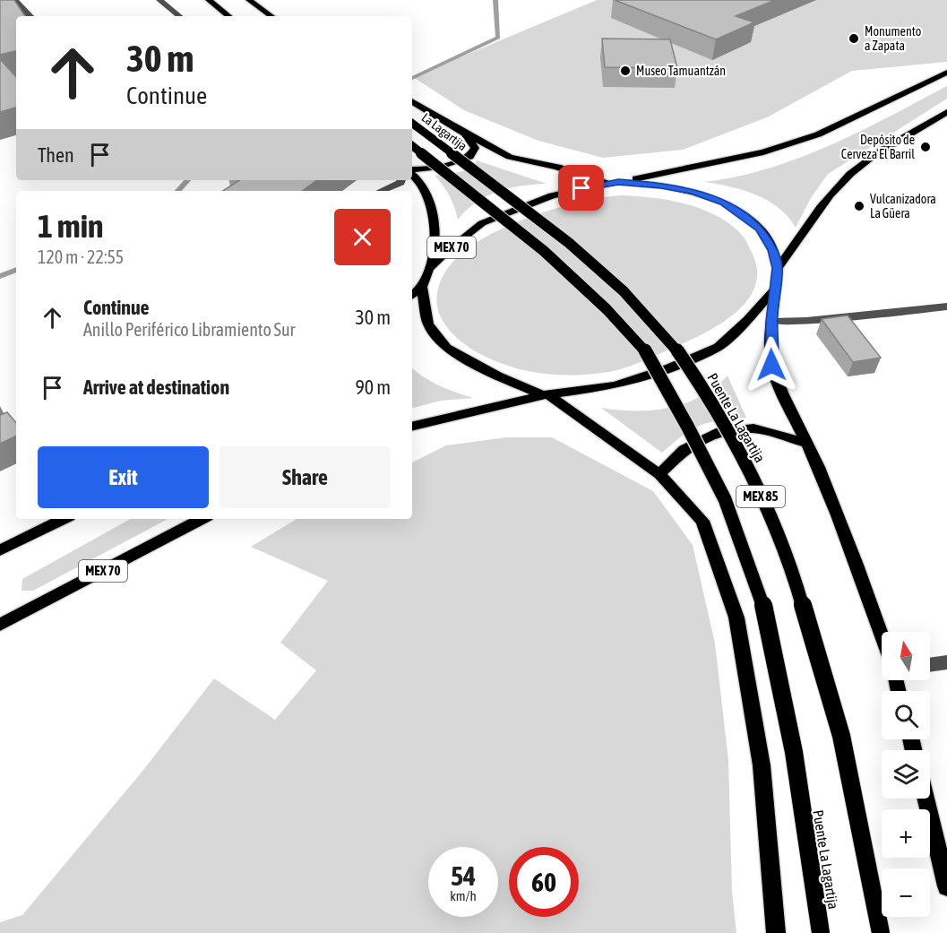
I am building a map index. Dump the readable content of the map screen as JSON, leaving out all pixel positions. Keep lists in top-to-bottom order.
{
  "streets": {
    "main road": [
      "La Lagartija",
      "MEX 70",
      "Puente La Lagartija",
      "MEX 85"
    ]
  },
  "crossings": [
    ["La Lagartija", "Puente La Lagartija"]
  ],
  "places": [
    "Monumento a Zapata",
    "Museo Tamuantzán",
    "Depósito de Cerveza El Barril",
    "Vulcanizadora La Güera"
  ],
  "north": "top",
  "page": {
    "turn": ["30 m", "Continue"],
    "then": "Then",
    "heading": ["1 min", "120 m · 22:55"],
    "list": [
      {
        "name": "Continue",
        "note": "Anillo Periférico Libramiento Sur",
        "value": "30 m"
      },
      {
        "name": "Arrive at destination",
        "value": "90 m"
      }
    ],
    "buttons": ["Exit", "Share"],
    "map_buttons": ["+", "−"],
    "speed": "54 km/h",
    "limit": "60"
  }
}
